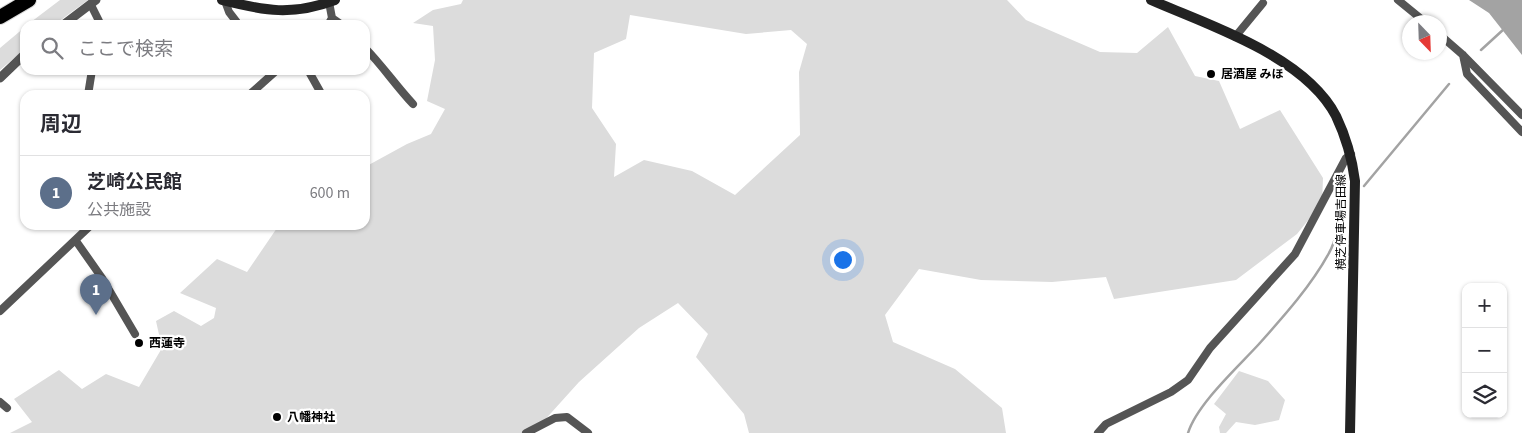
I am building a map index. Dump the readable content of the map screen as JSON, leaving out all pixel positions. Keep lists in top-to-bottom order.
{
  "streets": {
    "main road": ["横芝停車場吉田線"]
  },
  "places": ["居酒屋 みほ", "西蓮寺", "八幡神社"],
  "north": "bottom right",
  "page": {
    "search": "ここで検索",
    "heading": "周辺",
    "list": [
      {
        "mark": "1",
        "name": "芝崎公民館",
        "note": "公共施設",
        "value": "600 m"
      }
    ],
    "pins": "1",
    "map_buttons": ["+", "−"]
  }
}
